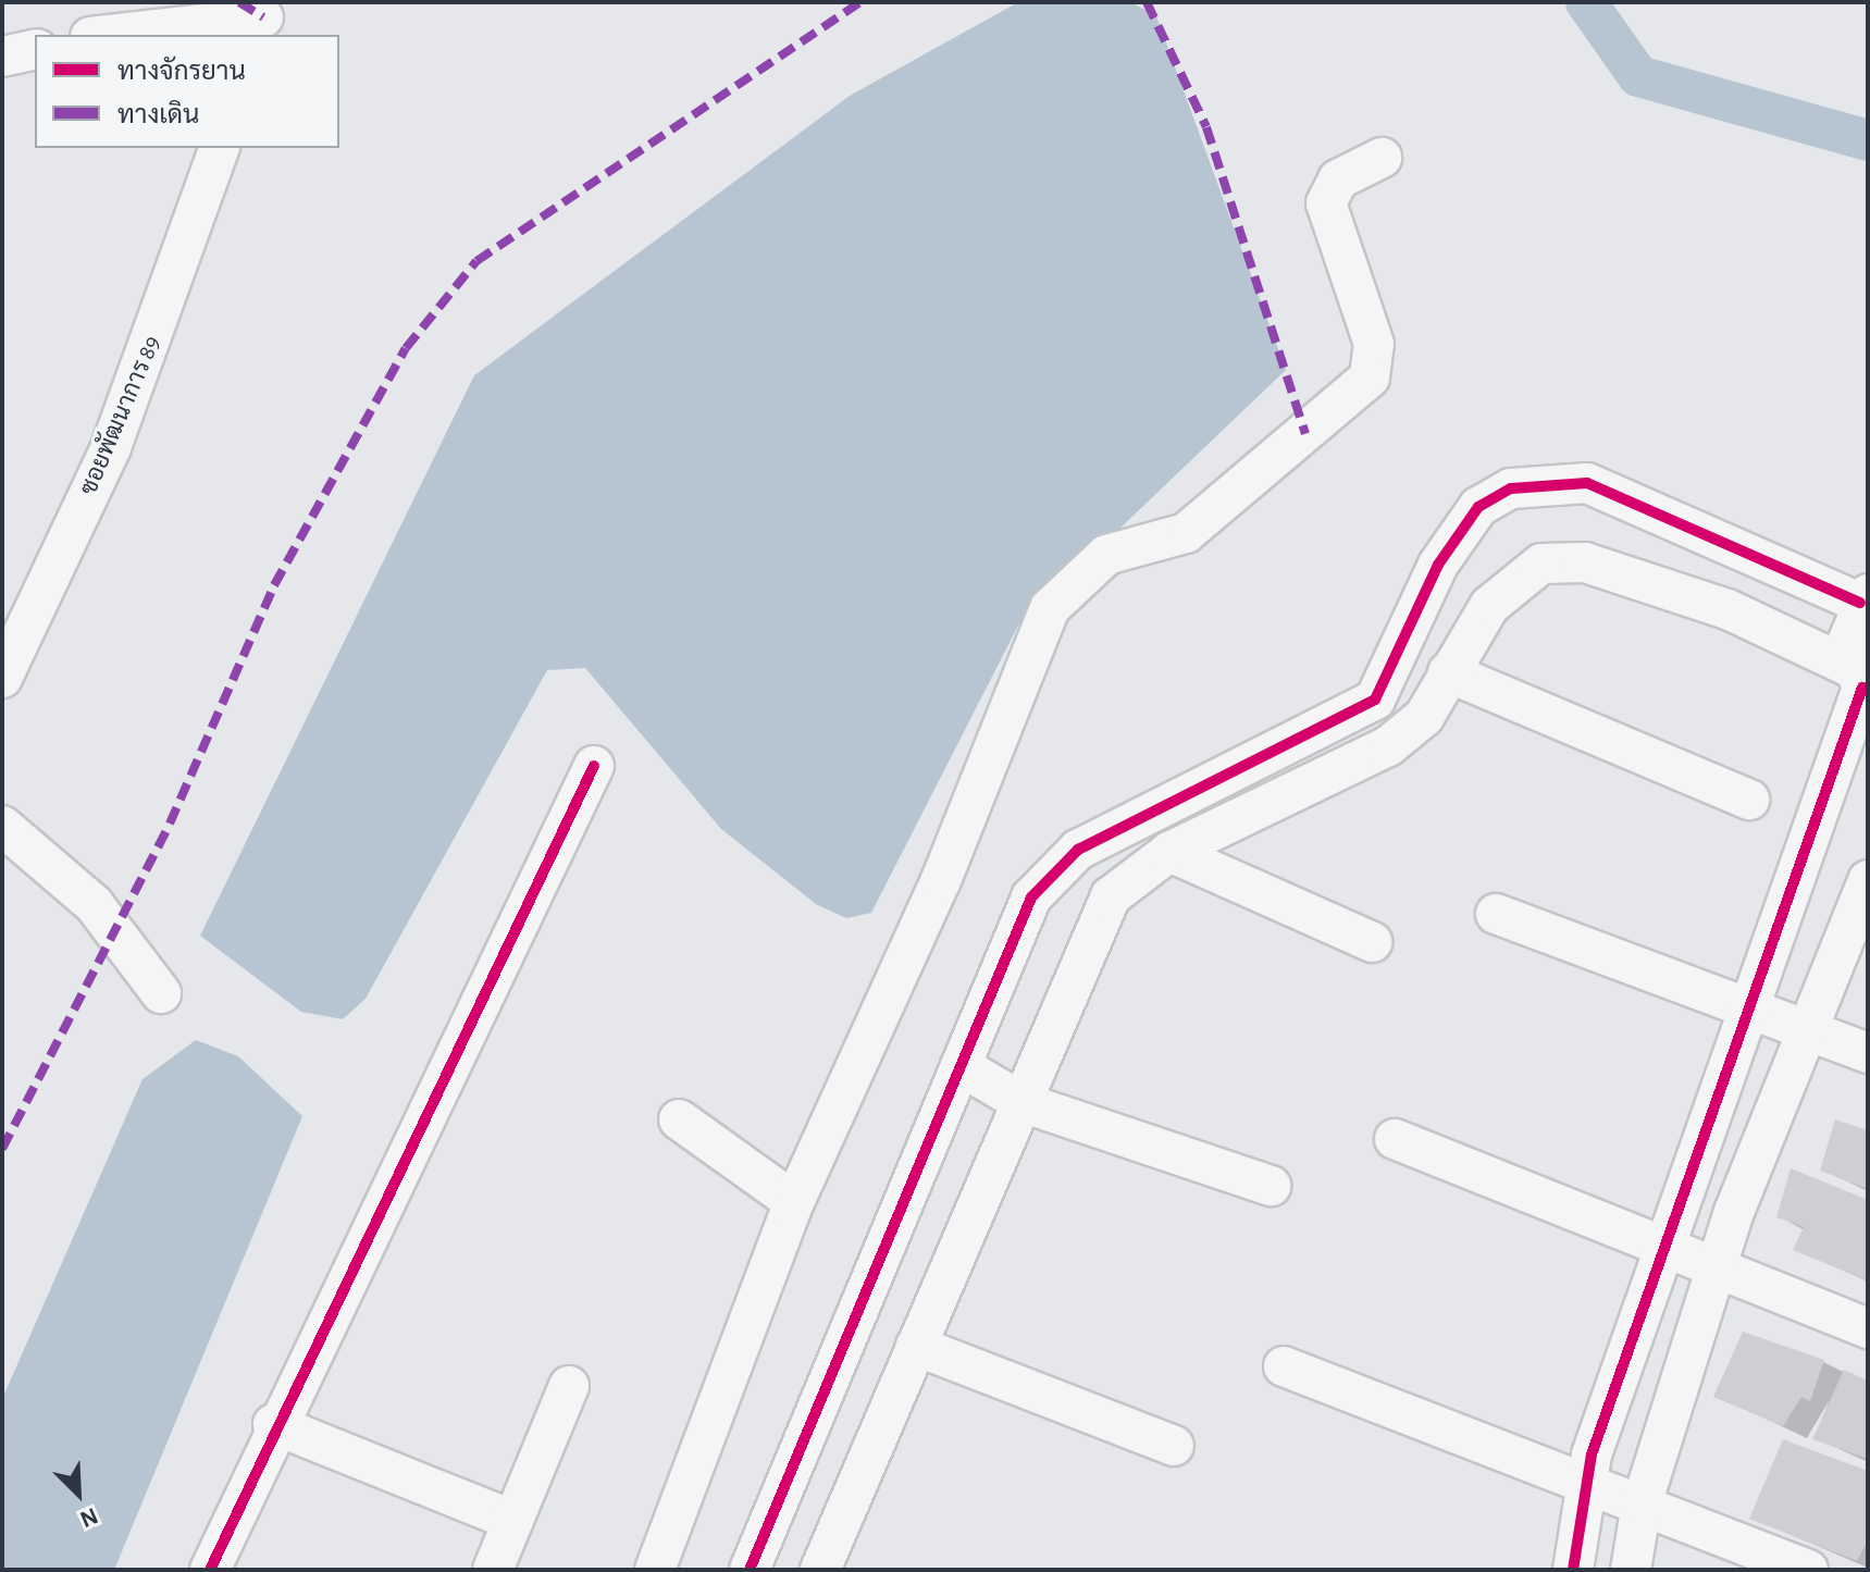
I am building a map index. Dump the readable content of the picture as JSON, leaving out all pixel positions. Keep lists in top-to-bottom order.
{
  "streets": {
    "street": ["ซอยพัฒนาการ 89"]
  },
  "legend": ["ทางจักรยาน", "ทางเดิน"],
  "north": "bottom right"
}
